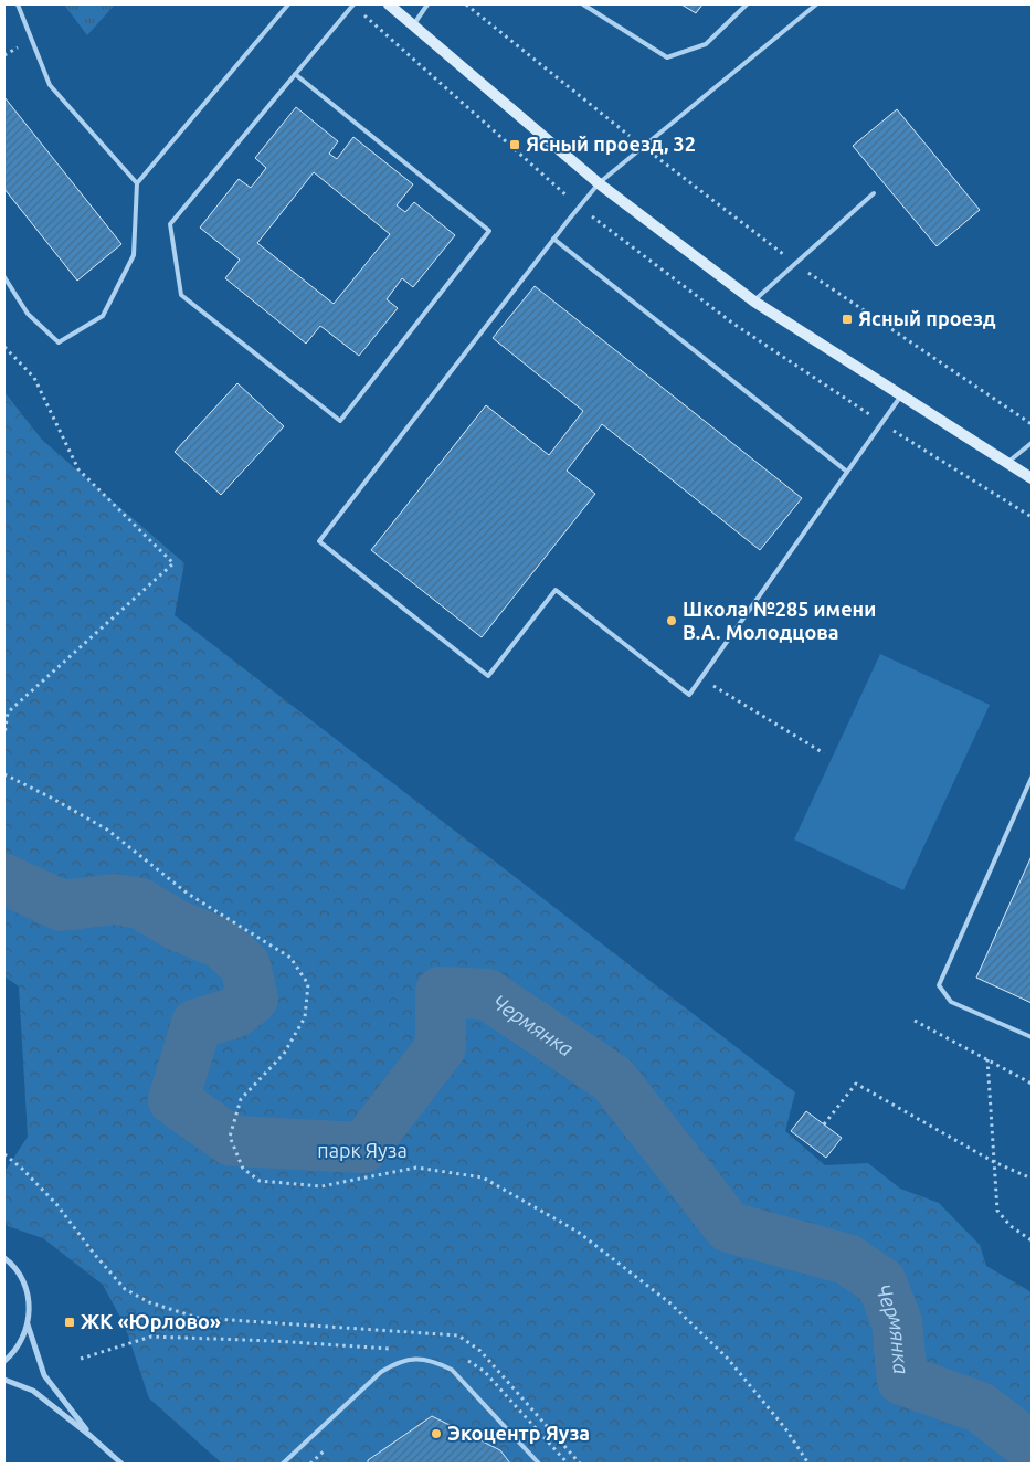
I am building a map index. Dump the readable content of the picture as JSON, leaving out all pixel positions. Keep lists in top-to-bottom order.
{
  "water": ["Чермянка"],
  "parks": ["парк Яуза"],
  "places": {
    "transit": ["Ясный проезд, 32", "Ясный проезд", "ЖК «Юрлово»"],
    "other": ["Школа №285 имени В.А. Молодцова", "Экоцентр Яуза"]
  }
}
